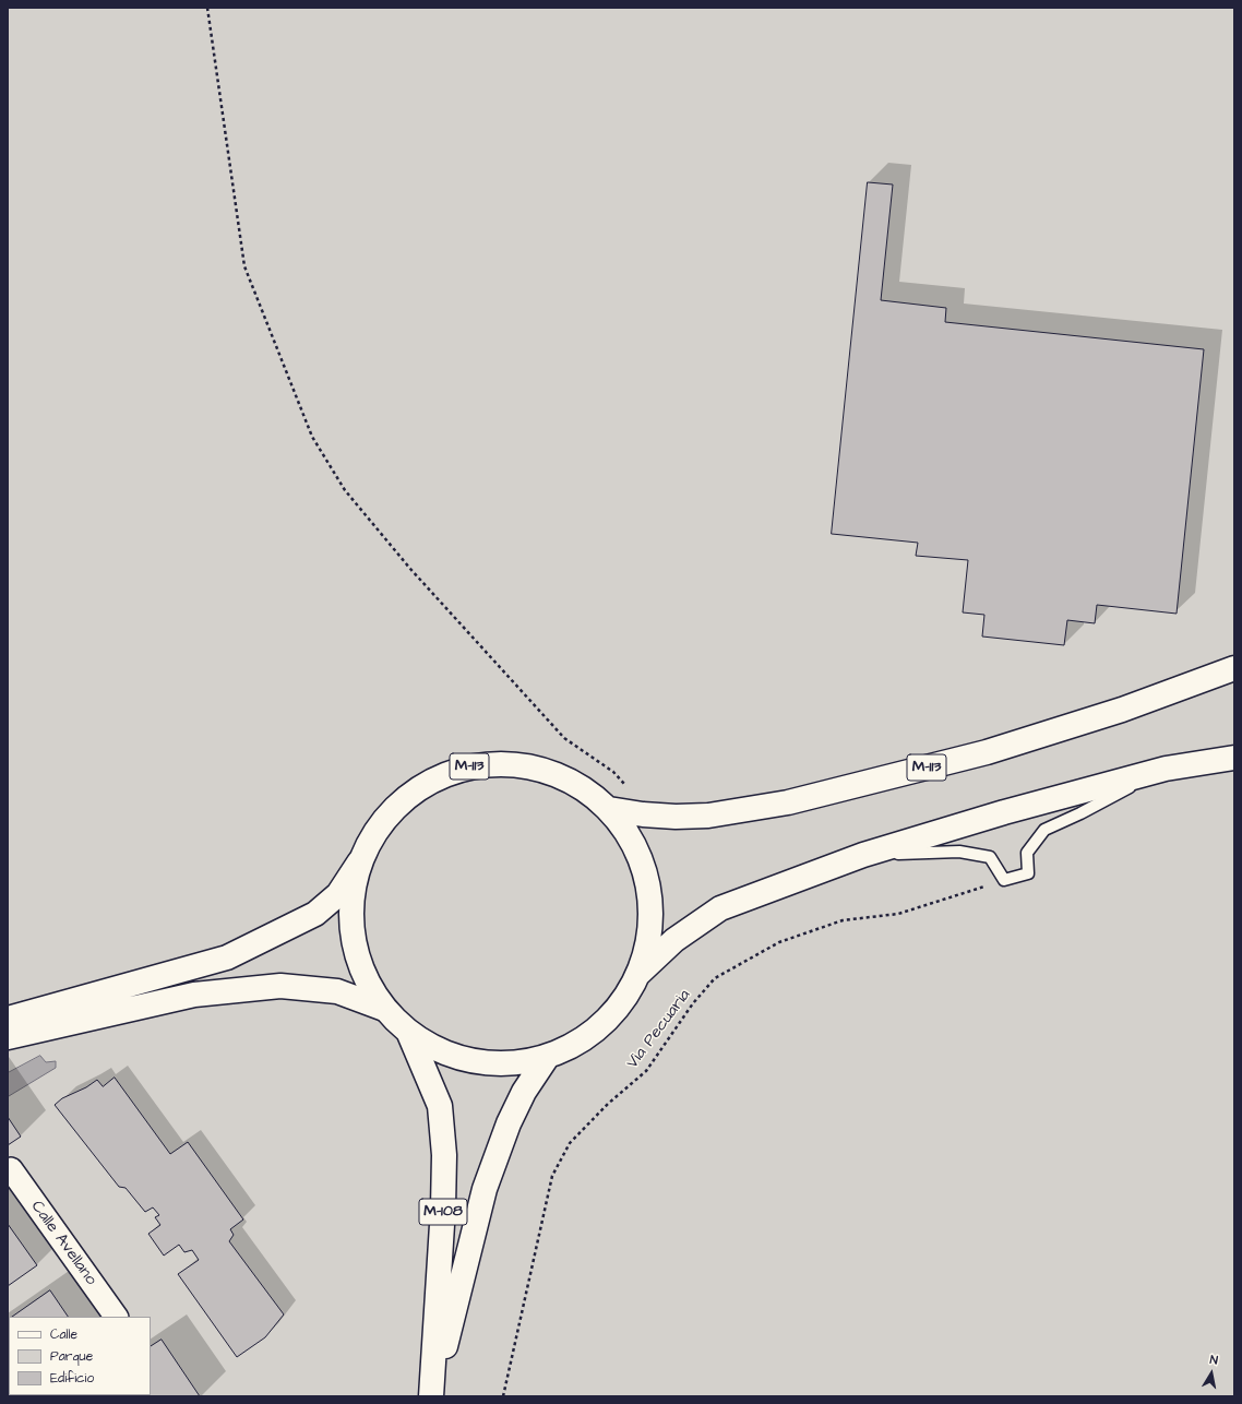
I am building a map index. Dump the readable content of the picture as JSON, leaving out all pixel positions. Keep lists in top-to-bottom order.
{
  "streets": {
    "main road": ["M-113", "M-108"],
    "street": ["Calle Avellano"],
    "path": ["Via Pecuaria"]
  },
  "crossings": [
    ["M-113", "M-108"]
  ],
  "legend": ["Calle", "Parque", "Edificio"],
  "north": "top"
}
